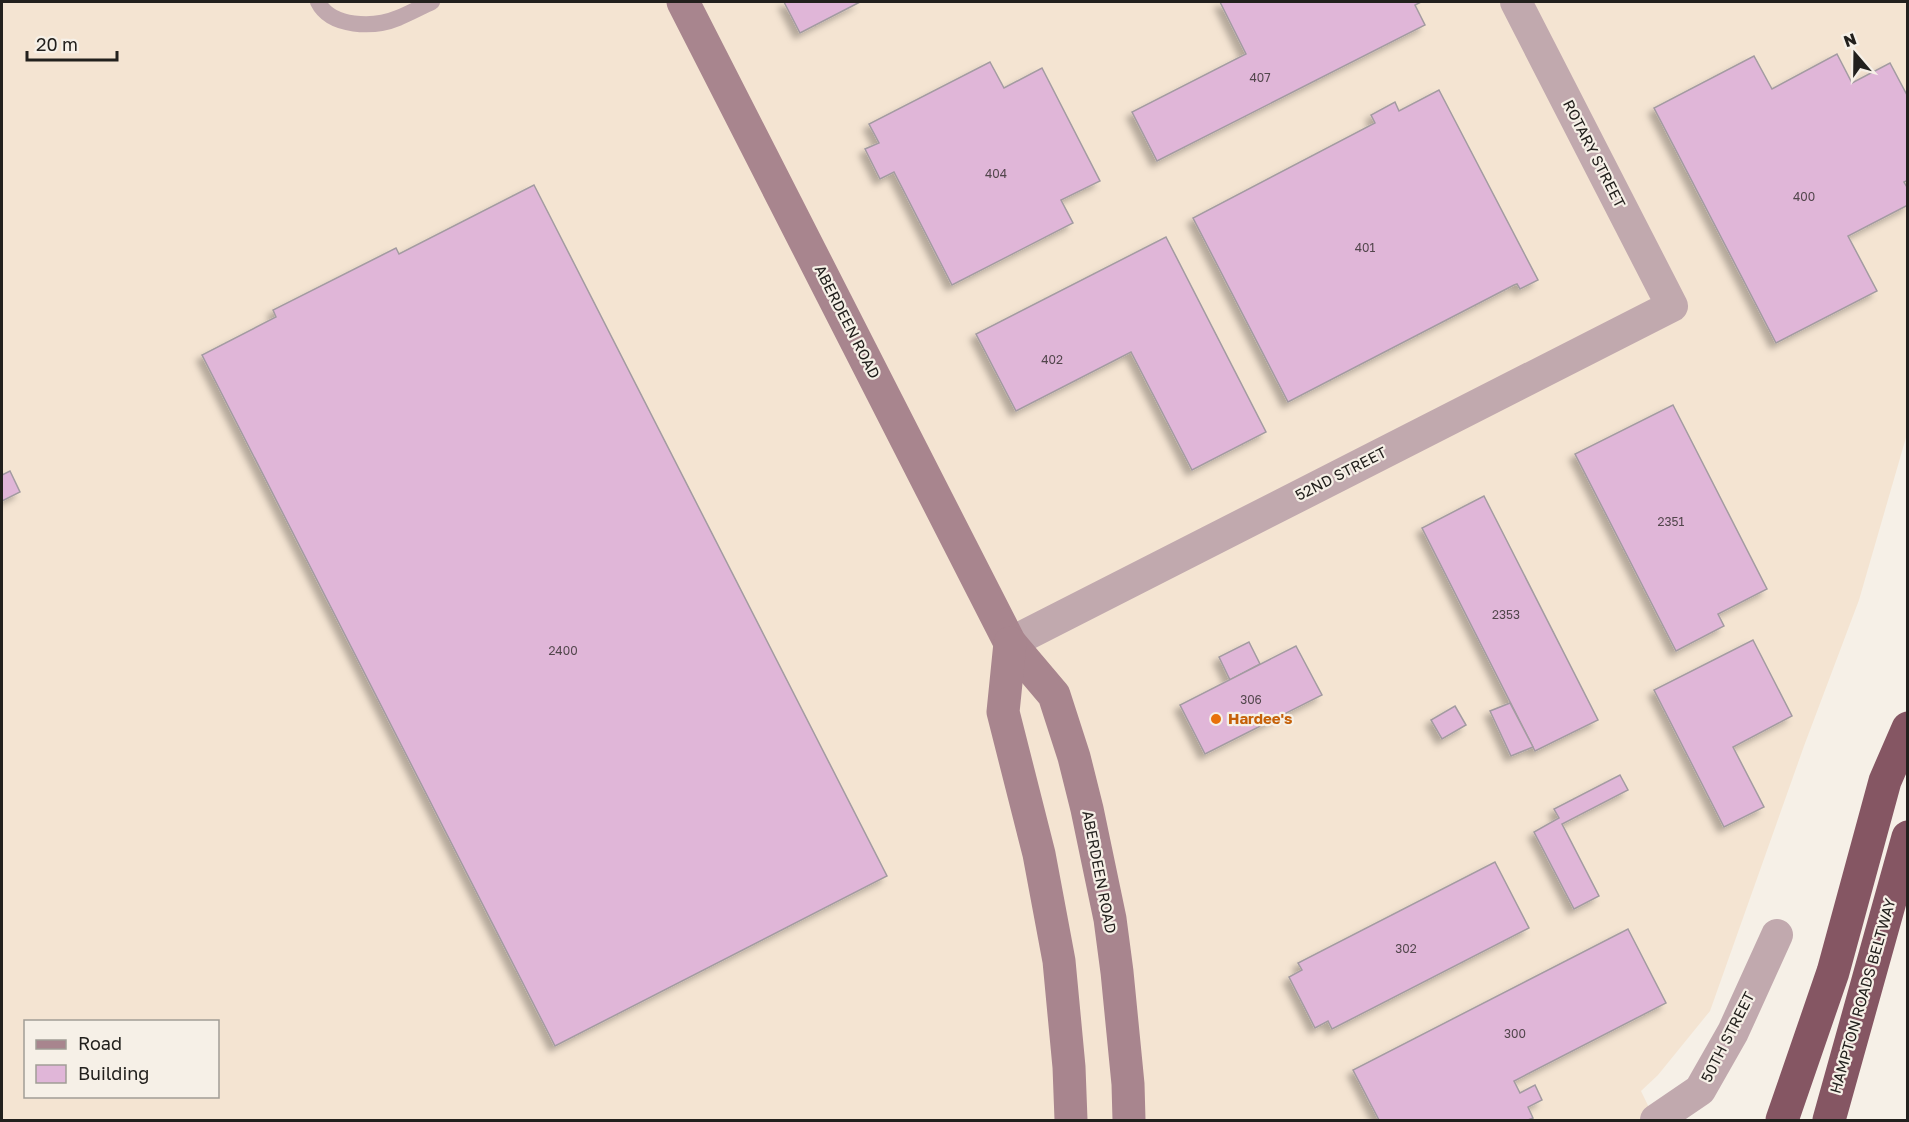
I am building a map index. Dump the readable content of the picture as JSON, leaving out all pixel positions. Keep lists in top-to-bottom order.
{
  "streets": {
    "highway": ["HAMPTON ROADS BELTWAY"],
    "main road": ["ABERDEEN ROAD"],
    "street": ["ROTARY STREET", "52ND STREET", "50TH STREET"]
  },
  "crossings": [
    ["ROTARY STREET", "52ND STREET"],
    ["ABERDEEN ROAD", "52ND STREET"]
  ],
  "places": ["Hardee's"],
  "house_numbers": [
    "407",
    "404",
    "400",
    "401",
    "402",
    "2351",
    "2353",
    "2400",
    "306",
    "302",
    "300"
  ],
  "legend": ["Road", "Building"],
  "scale_bar": "20 m",
  "north": "top"
}
